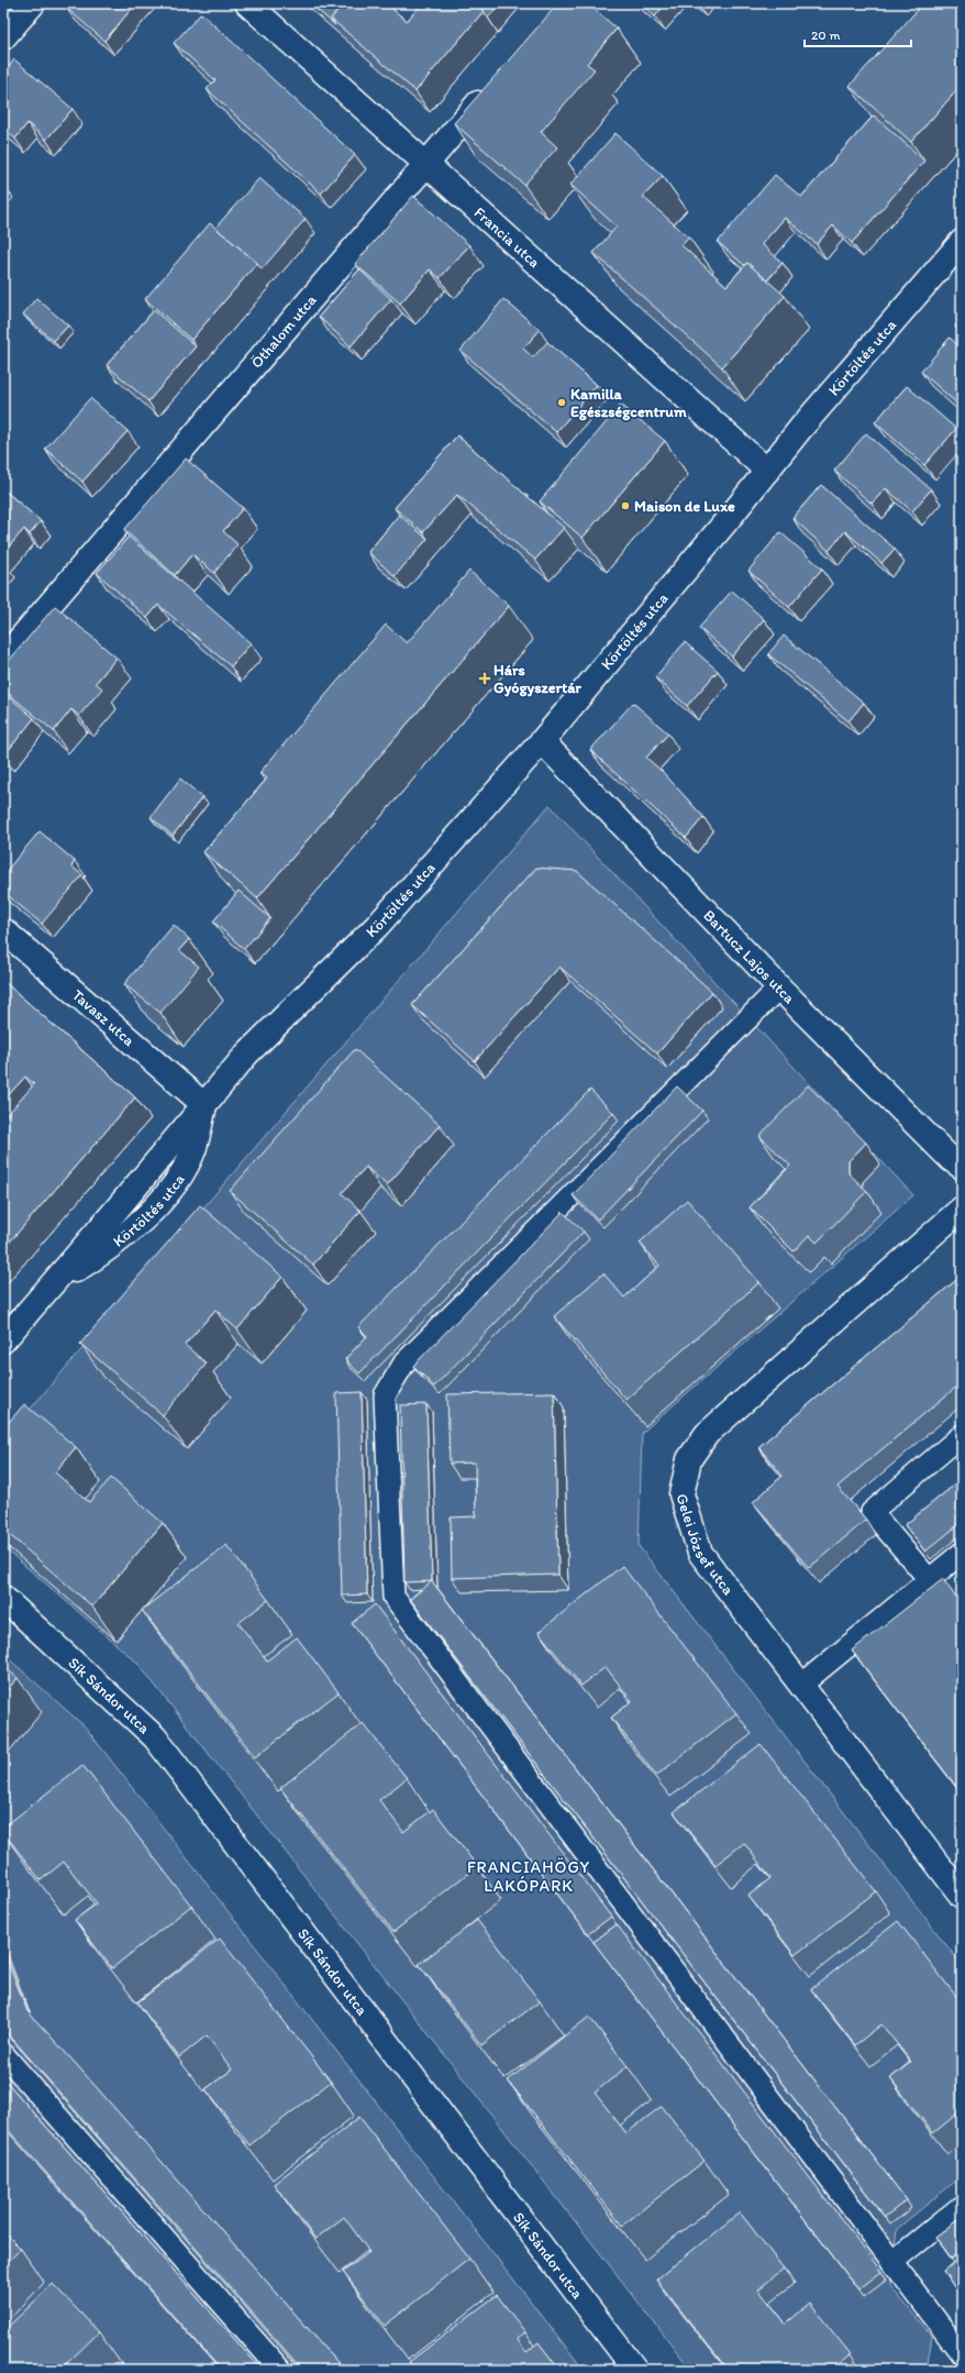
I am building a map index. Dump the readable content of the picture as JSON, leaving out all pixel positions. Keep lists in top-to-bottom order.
{
  "streets": {
    "street": [
      "Francia utca",
      "Öthalom utca",
      "Körtöltés utca",
      "Bartucz Lajos utca",
      "Tavasz utca",
      "Gelei József utca",
      "Sík Sándor utca"
    ]
  },
  "crossings": [
    ["Francia utca", "Öthalom utca"],
    ["Francia utca", "Körtöltés utca"],
    ["Körtöltés utca", "Bartucz Lajos utca"],
    ["Körtöltés utca", "Tavasz utca"]
  ],
  "districts": ["FRANCIAHÖGY LAKÓPARK"],
  "places": {
    "other": ["Kamilla Egészségcentrum", "Maison de Luxe"],
    "health": ["Hárs Gyógyszertár"]
  },
  "scale_bar": "20 m"
}
